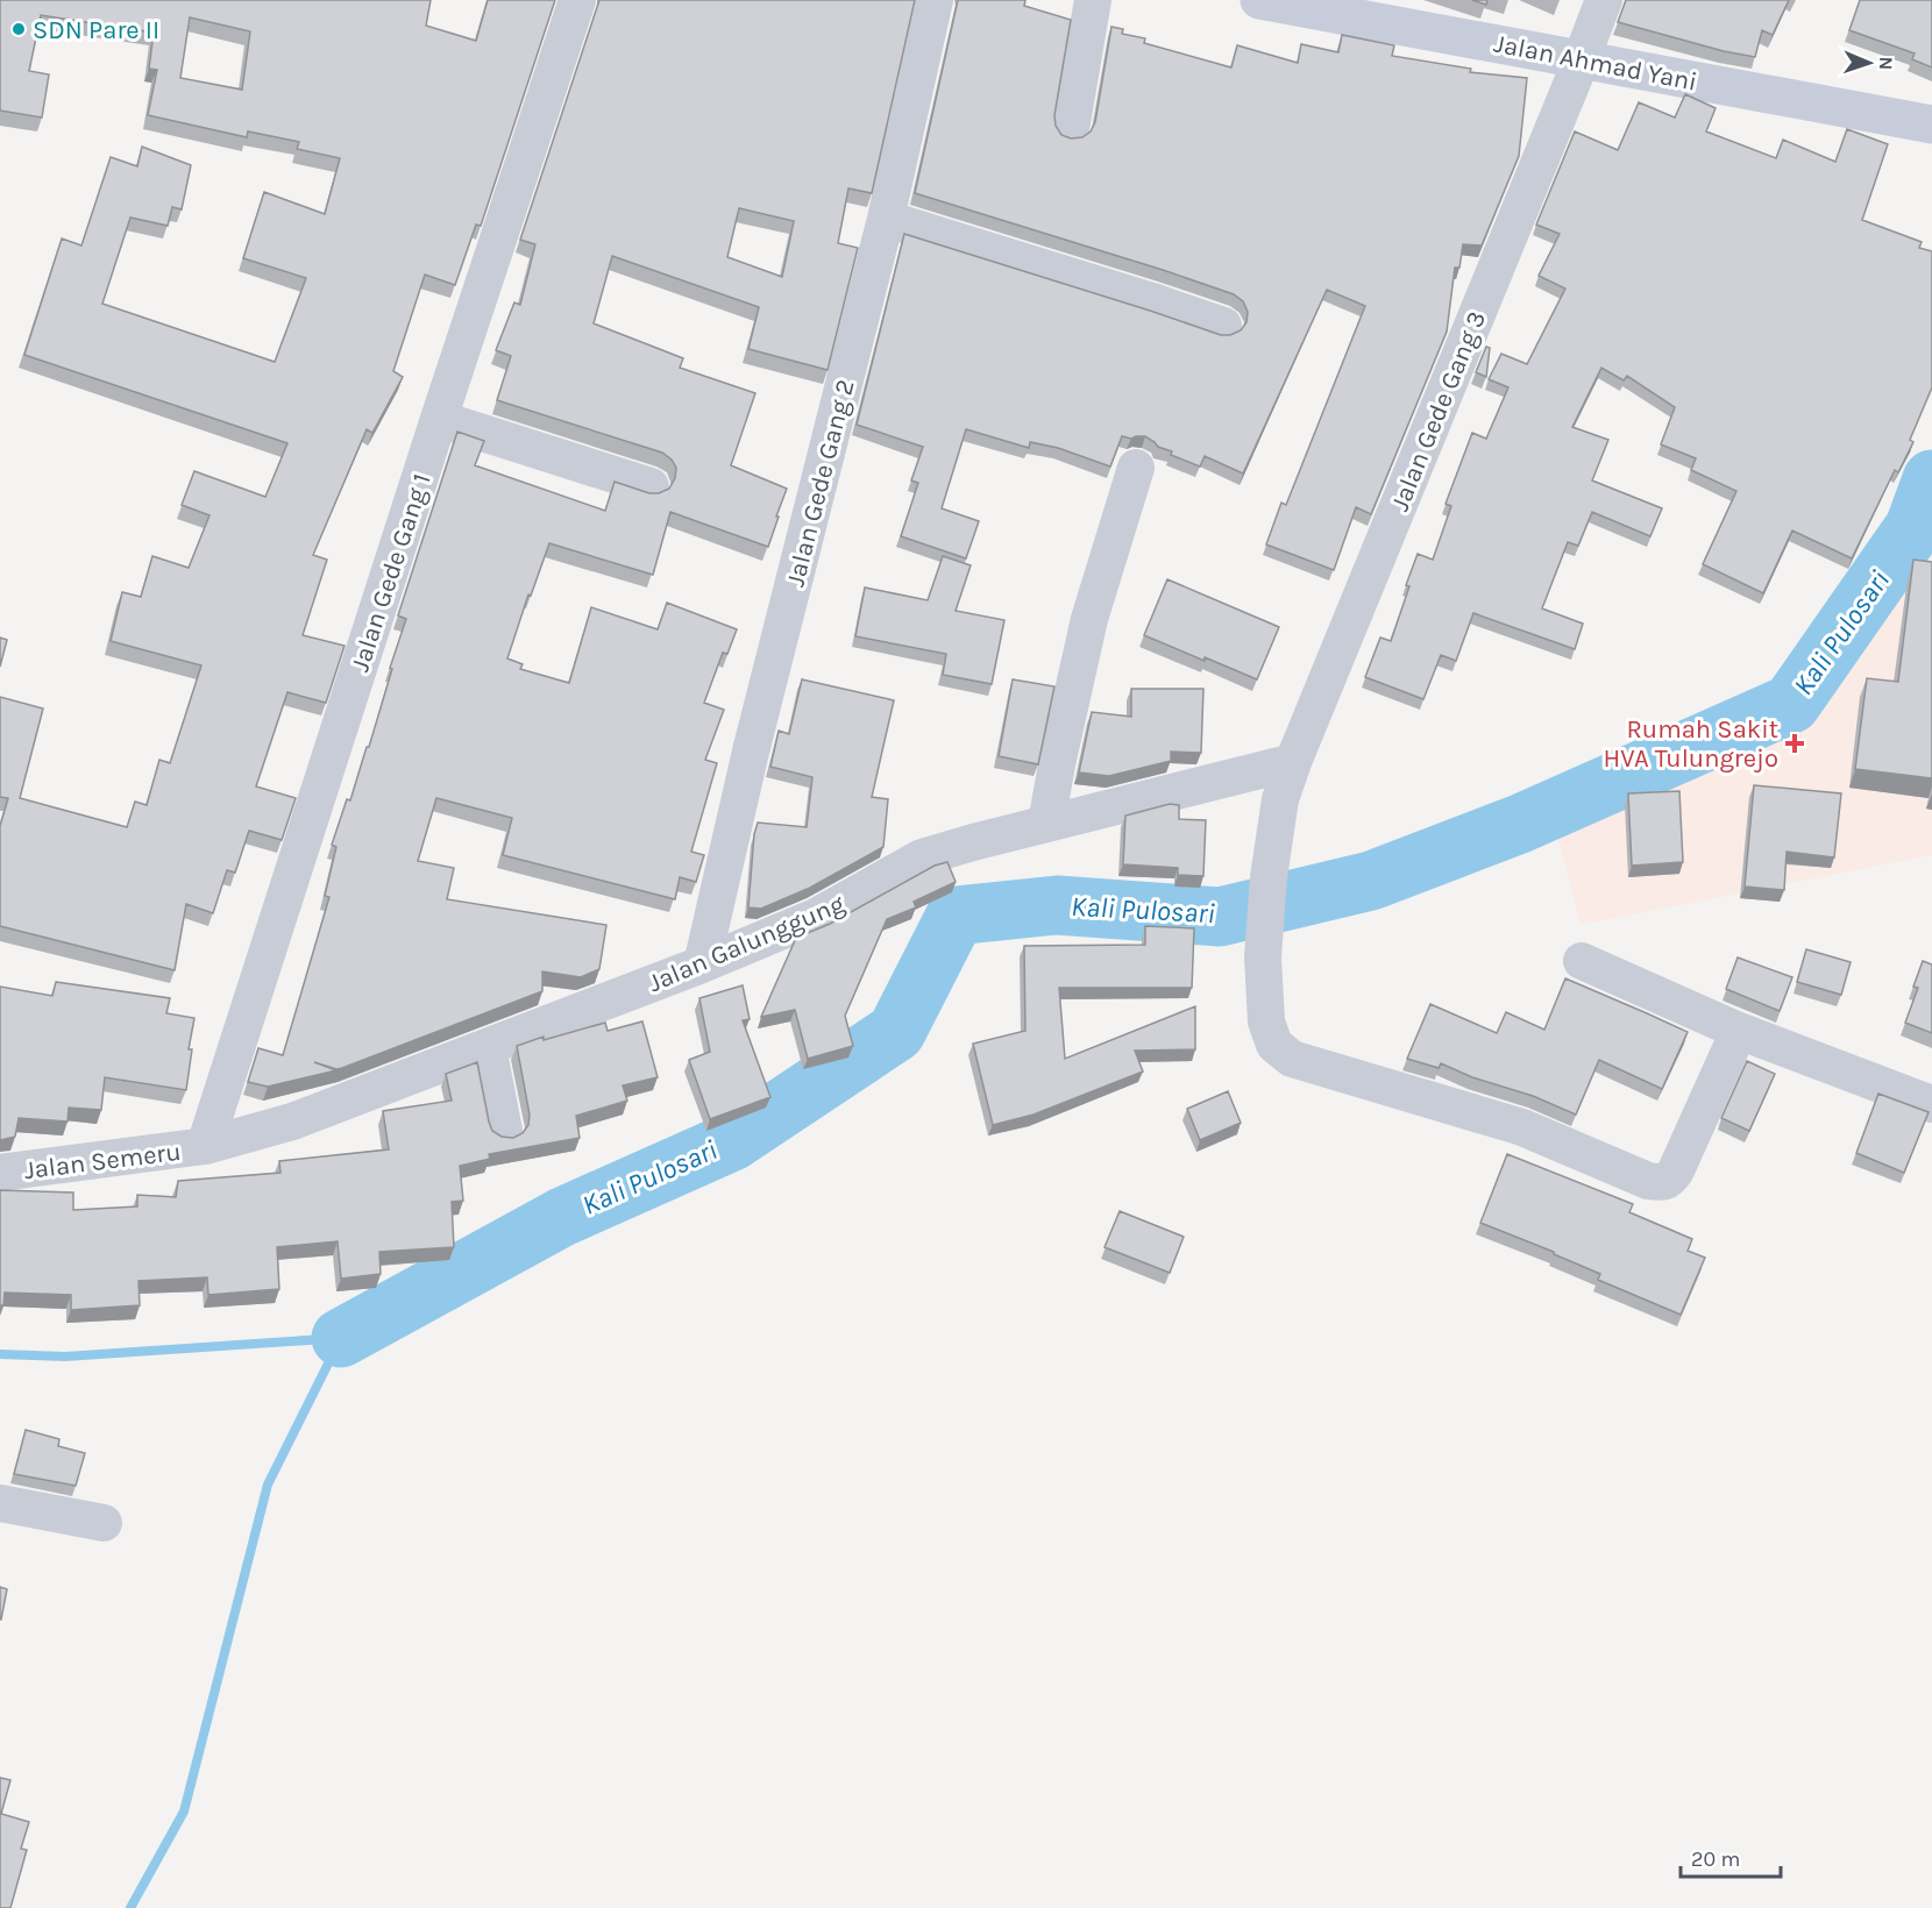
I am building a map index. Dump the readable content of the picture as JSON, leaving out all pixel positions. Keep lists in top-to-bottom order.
{
  "streets": {
    "main road": ["Jalan Ahmad Yani"],
    "street": [
      "Jalan Gede Gang 3",
      "Jalan Gede Gang 2",
      "Jalan Gede Gang 1",
      "Jalan Galunggung",
      "Jalan Semeru"
    ]
  },
  "crossings": [
    ["Jalan Ahmad Yani", "Jalan Gede Gang 3"],
    ["Jalan Gede Gang 3", "Jalan Galunggung"],
    ["Jalan Gede Gang 2", "Jalan Galunggung"],
    ["Jalan Gede Gang 1", "Jalan Galunggung"],
    ["Jalan Gede Gang 1", "Jalan Semeru"],
    ["Jalan Galunggung", "Jalan Semeru"]
  ],
  "water": ["Kali Pulosari"],
  "places": {
    "other": ["SDN Pare II"],
    "health": ["Rumah Sakit HVA Tulungrejo"]
  },
  "scale_bar": "20 m",
  "north": "right"
}
